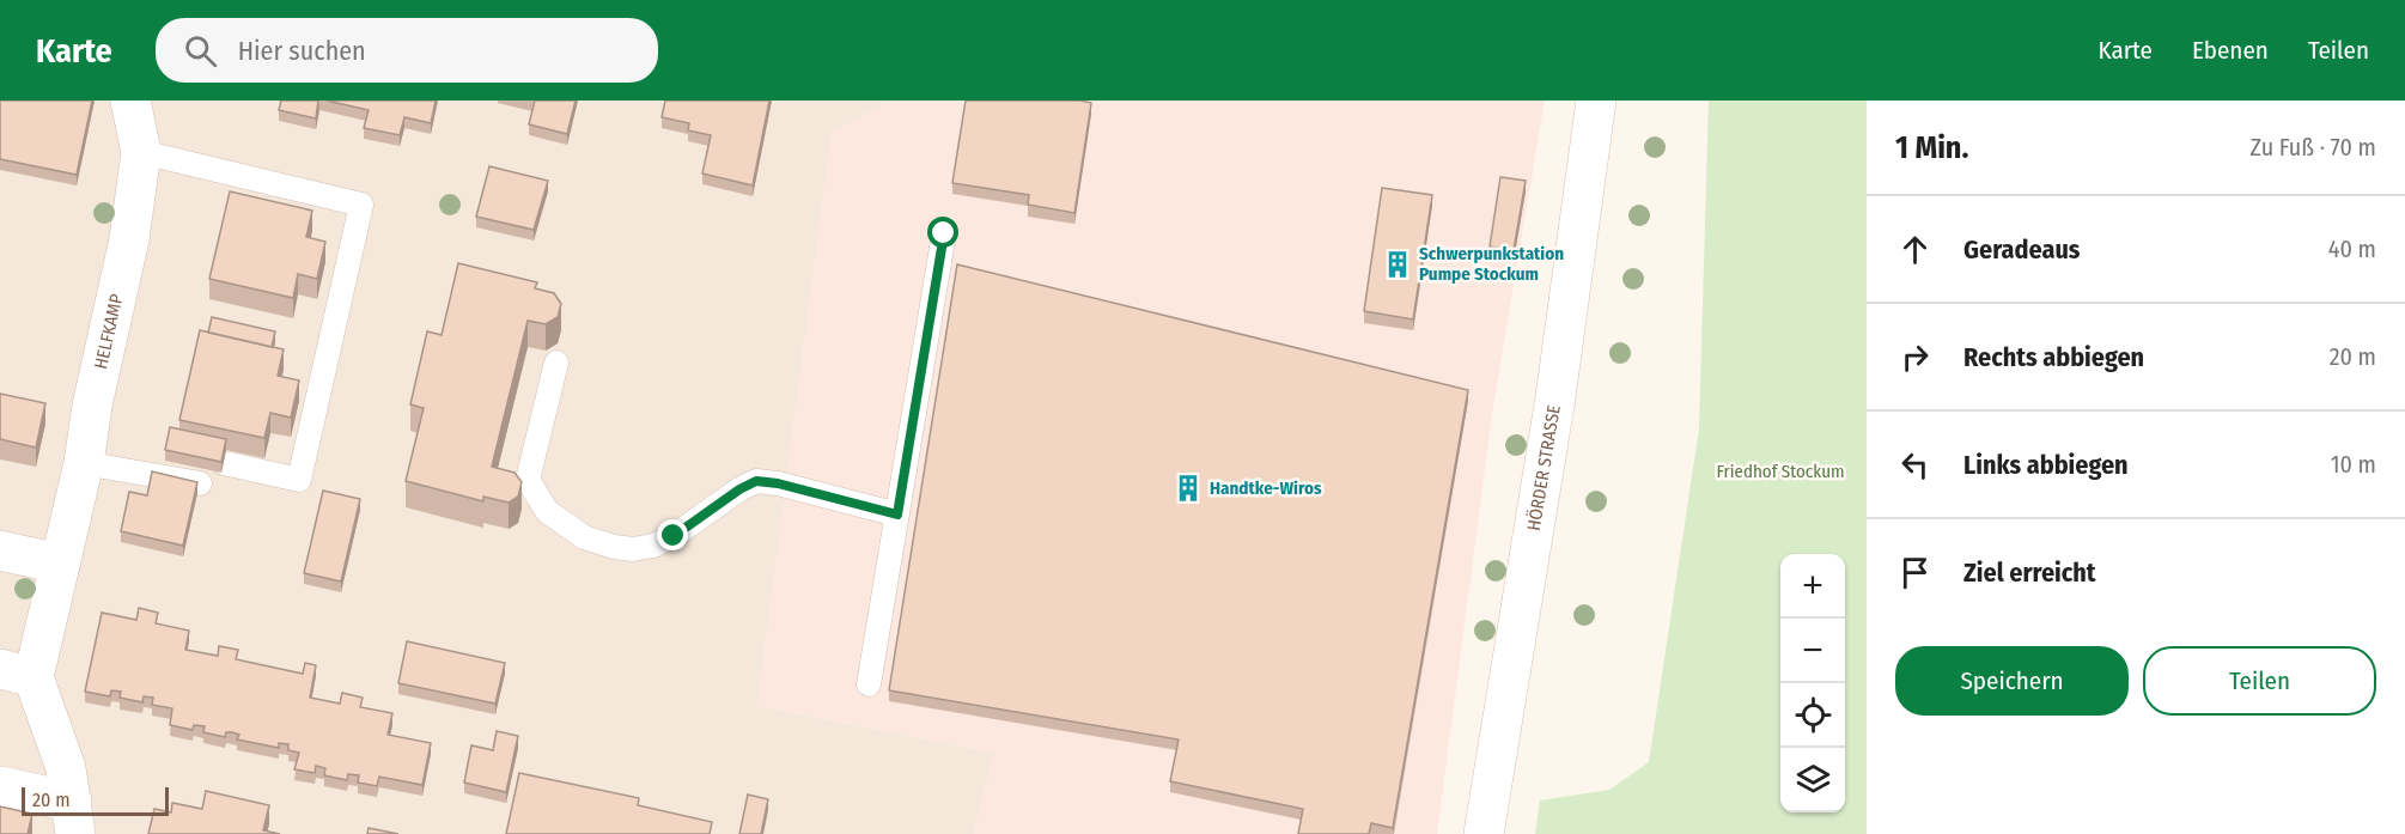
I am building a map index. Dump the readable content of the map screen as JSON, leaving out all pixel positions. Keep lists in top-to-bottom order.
{
  "streets": {
    "street": ["HELFKAMP", "HÖRDER STRASSE"]
  },
  "parks": ["Friedhof Stockum"],
  "places": {
    "building": ["Schwerpunkstation Pumpe Stockum", "Handtke-Wiros"]
  },
  "scale_bar": "20 m",
  "page": {
    "header": "Karte",
    "search": "Hier suchen",
    "nav": ["Karte", "Ebenen", "Teilen"],
    "heading": ["1 Min.", "Zu Fuß · 70 m"],
    "list": [
      ["Geradeaus", "40 m"],
      ["Rechts abbiegen", "20 m"],
      ["Links abbiegen", "10 m"],
      "Ziel erreicht"
    ],
    "map_buttons": ["+", "−"],
    "buttons": ["Speichern", "Teilen"],
    "scale": "20 m"
  }
}
